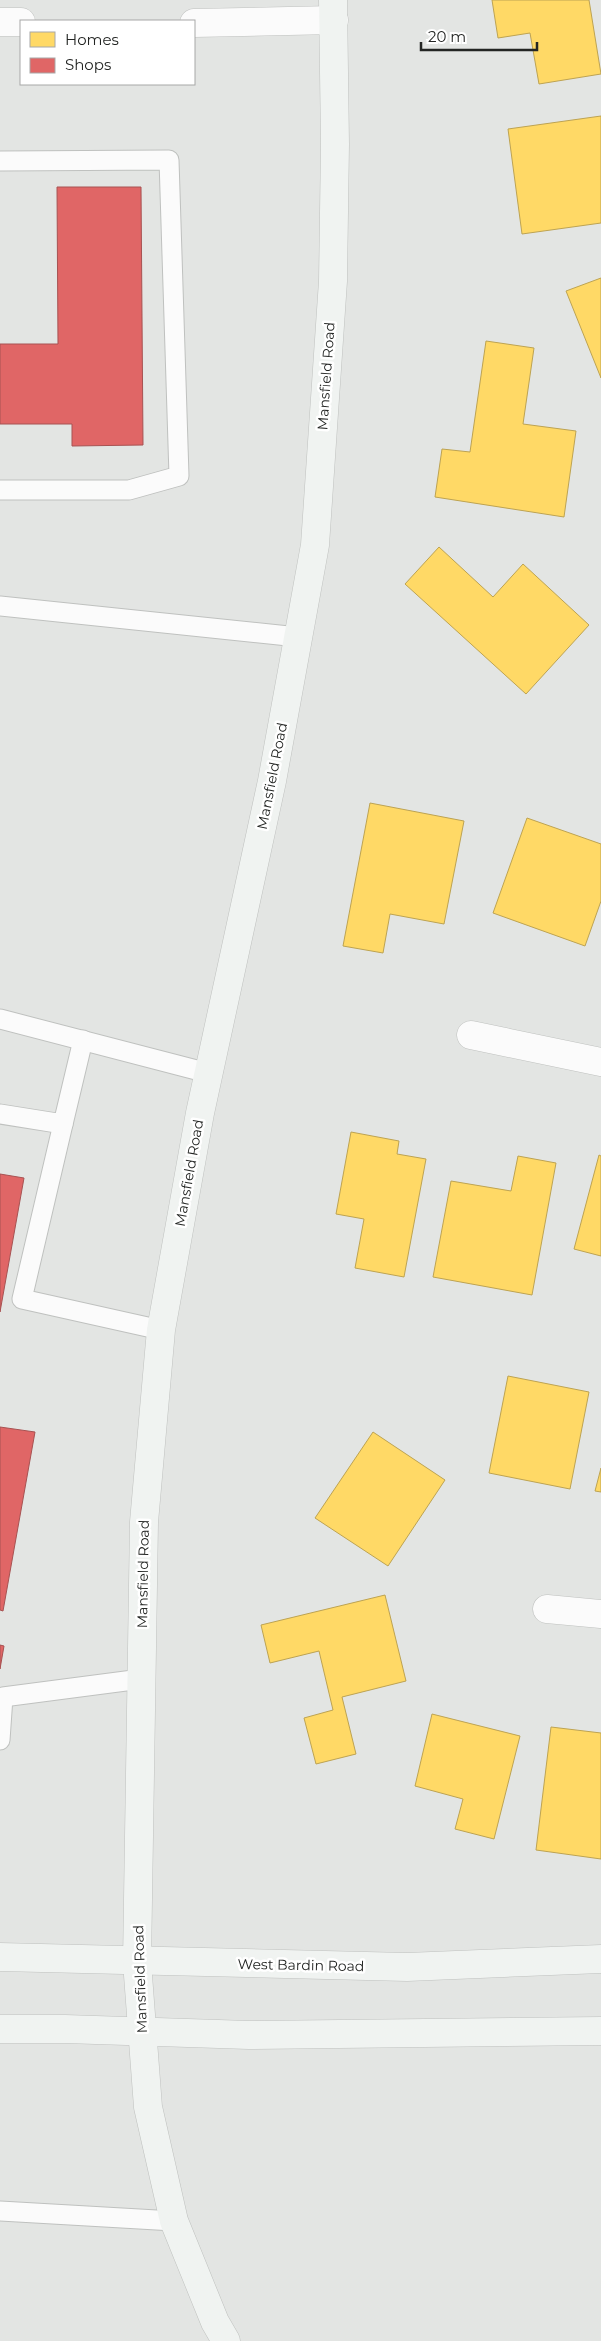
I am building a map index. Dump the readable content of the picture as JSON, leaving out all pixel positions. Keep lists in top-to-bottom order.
{
  "streets": {
    "street": ["Mansfield Road", "West Bardin Road"]
  },
  "crossings": [
    ["Mansfield Road", "West Bardin Road"]
  ],
  "legend": ["Homes", "Shops"],
  "scale_bar": "20 m"
}
